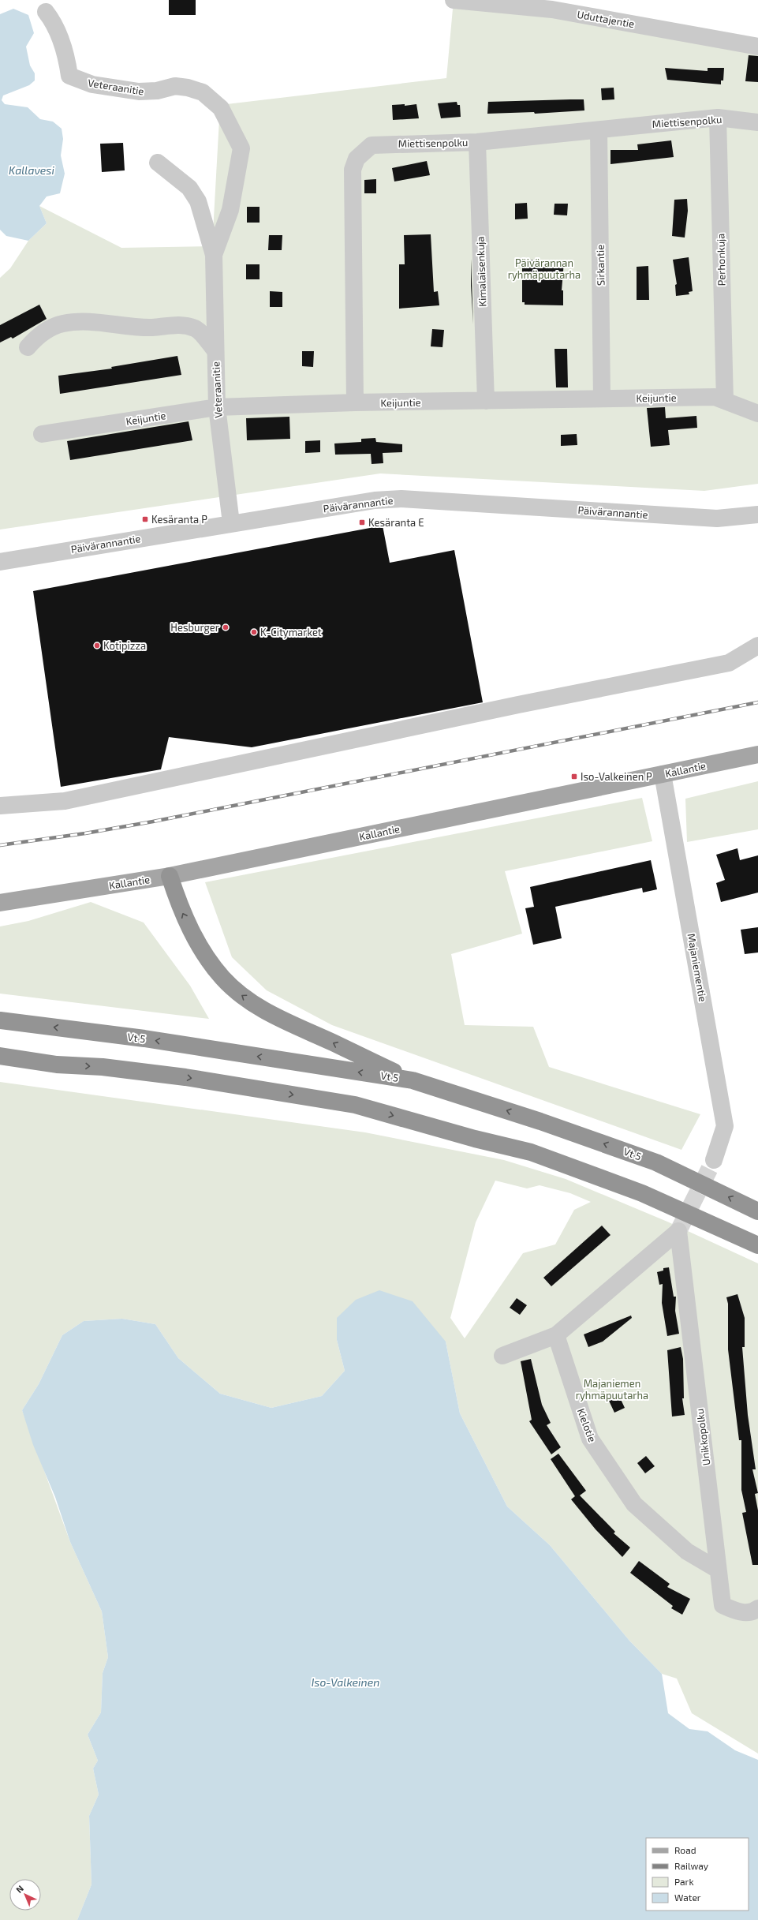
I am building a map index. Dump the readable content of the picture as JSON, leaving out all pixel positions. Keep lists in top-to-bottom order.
{
  "streets": {
    "highway": ["Vt 5"],
    "main road": ["Kallantie"],
    "street": [
      "Uduttajentie",
      "Veteraanitie",
      "Miettisenpolku",
      "Perhonkuja",
      "Sirkantie",
      "Kimalaisenkuja",
      "Keijuntie",
      "Päivärannantie",
      "Majaniementie",
      "Kielotie",
      "Unikkopolku"
    ]
  },
  "crossings": [
    ["Veteraanitie", "Keijuntie"],
    ["Veteraanitie", "Päivärannantie"],
    ["Miettisenpolku", "Perhonkuja"],
    ["Miettisenpolku", "Sirkantie"],
    ["Miettisenpolku", "Kimalaisenkuja"],
    ["Miettisenpolku", "Keijuntie"],
    ["Perhonkuja", "Keijuntie"],
    ["Sirkantie", "Keijuntie"],
    ["Kimalaisenkuja", "Keijuntie"],
    ["Kallantie", "Majaniementie"],
    ["Kielotie", "Unikkopolku"]
  ],
  "water": ["Kallavesi", "Iso-Valkeinen"],
  "parks": ["Päivärannan ryhmäpuutarha", "Majaniemen ryhmäpuutarha"],
  "places": {
    "transit": ["Kesäranta P", "Kesäranta E", "Iso-Valkeinen P"],
    "other": ["Hesburger", "K-Citymarket", "Kotipizza"]
  },
  "legend": [
    "Road",
    "Railway",
    "Park",
    "Water"
  ],
  "north": "top left"
}
